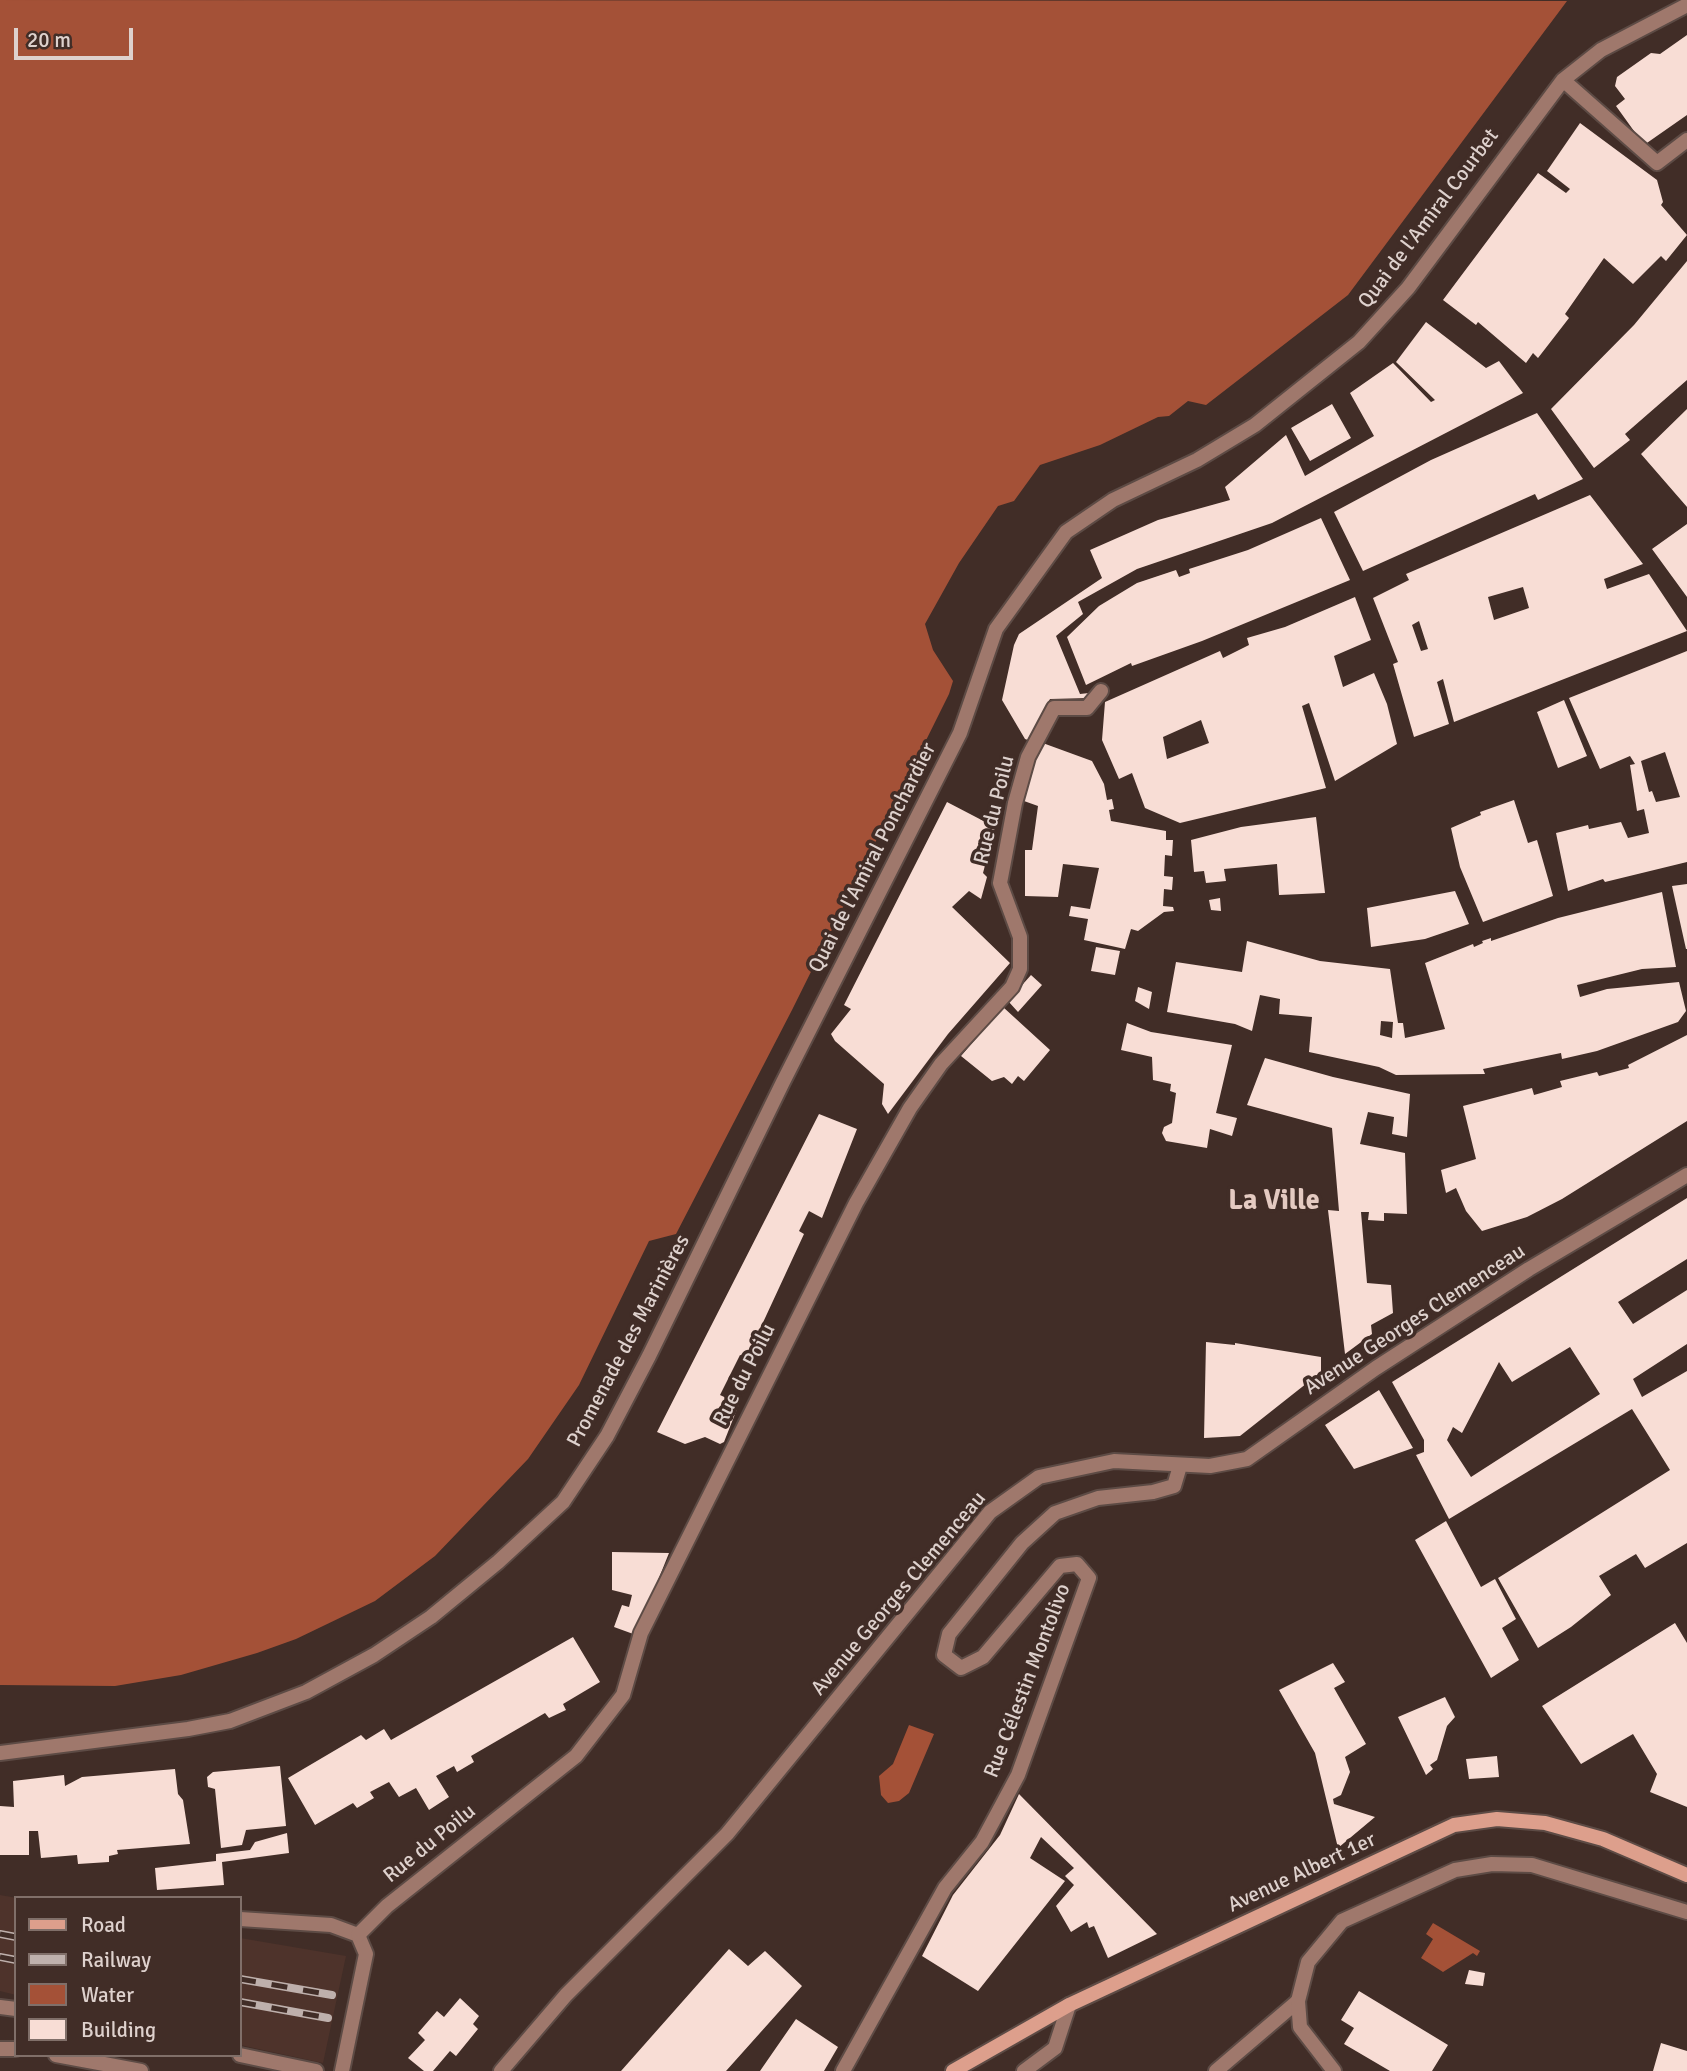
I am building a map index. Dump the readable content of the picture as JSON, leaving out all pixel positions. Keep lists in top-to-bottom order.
{
  "streets": {
    "main road": ["Avenue Albert 1er"],
    "street": [
      "Quai de l'Amiral Courbet",
      "Rue du Poilu",
      "Quai de l'Amiral Ponchardier",
      "Avenue Georges Clemenceau",
      "Promenade des Marinières",
      "Rue Célestin Montolivo"
    ]
  },
  "crossings": [
    ["Quai de l'Amiral Courbet", "Quai de l'Amiral Ponchardier"],
    ["Quai de l'Amiral Ponchardier", "Promenade des Marinières"],
    ["Avenue Georges Clemenceau", "Rue Célestin Montolivo"]
  ],
  "districts": ["La Ville"],
  "legend": [
    "Road",
    "Railway",
    "Water",
    "Building"
  ],
  "scale_bar": "20 m"
}
